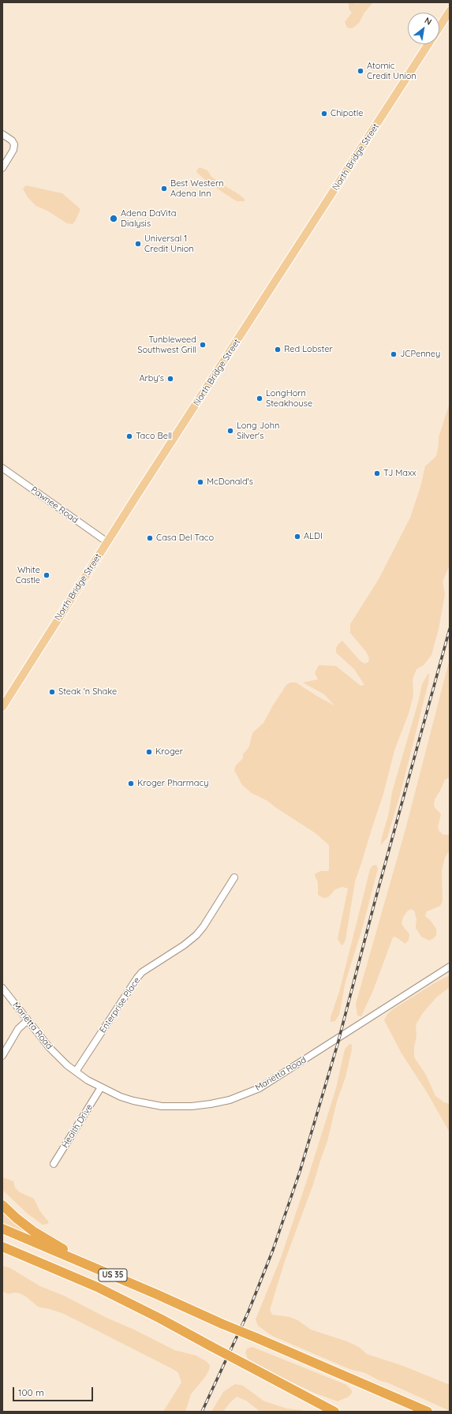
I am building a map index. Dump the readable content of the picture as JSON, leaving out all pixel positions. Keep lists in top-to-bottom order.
{
  "streets": {
    "highway": ["US 35"],
    "main road": ["North Bridge Street"],
    "street": [
      "Pawnee Road",
      "Enterprise Place",
      "Marietta Road",
      "Health Drive"
    ]
  },
  "crossings": [
    ["North Bridge Street", "Pawnee Road"],
    ["Enterprise Place", "Marietta Road"],
    ["Marietta Road", "Health Drive"]
  ],
  "places": [
    "Atomic Credit Union",
    "Chipotle",
    "Best Western Adena Inn",
    "Adena DaVita Dialysis",
    "Universal 1 Credit Union",
    "Tunbleweed Southwest Grill",
    "Red Lobster",
    "JCPenney",
    "Arby's",
    "LongHorn Steakhouse",
    "Long John Silver's",
    "Taco Bell",
    "TJ Maxx",
    "McDonald's",
    "ALDI",
    "Casa Del Taco",
    "White Castle",
    "Steak 'n Shake",
    "Kroger",
    "Kroger Pharmacy"
  ],
  "scale_bar": "100 m",
  "north": "top right"
}
